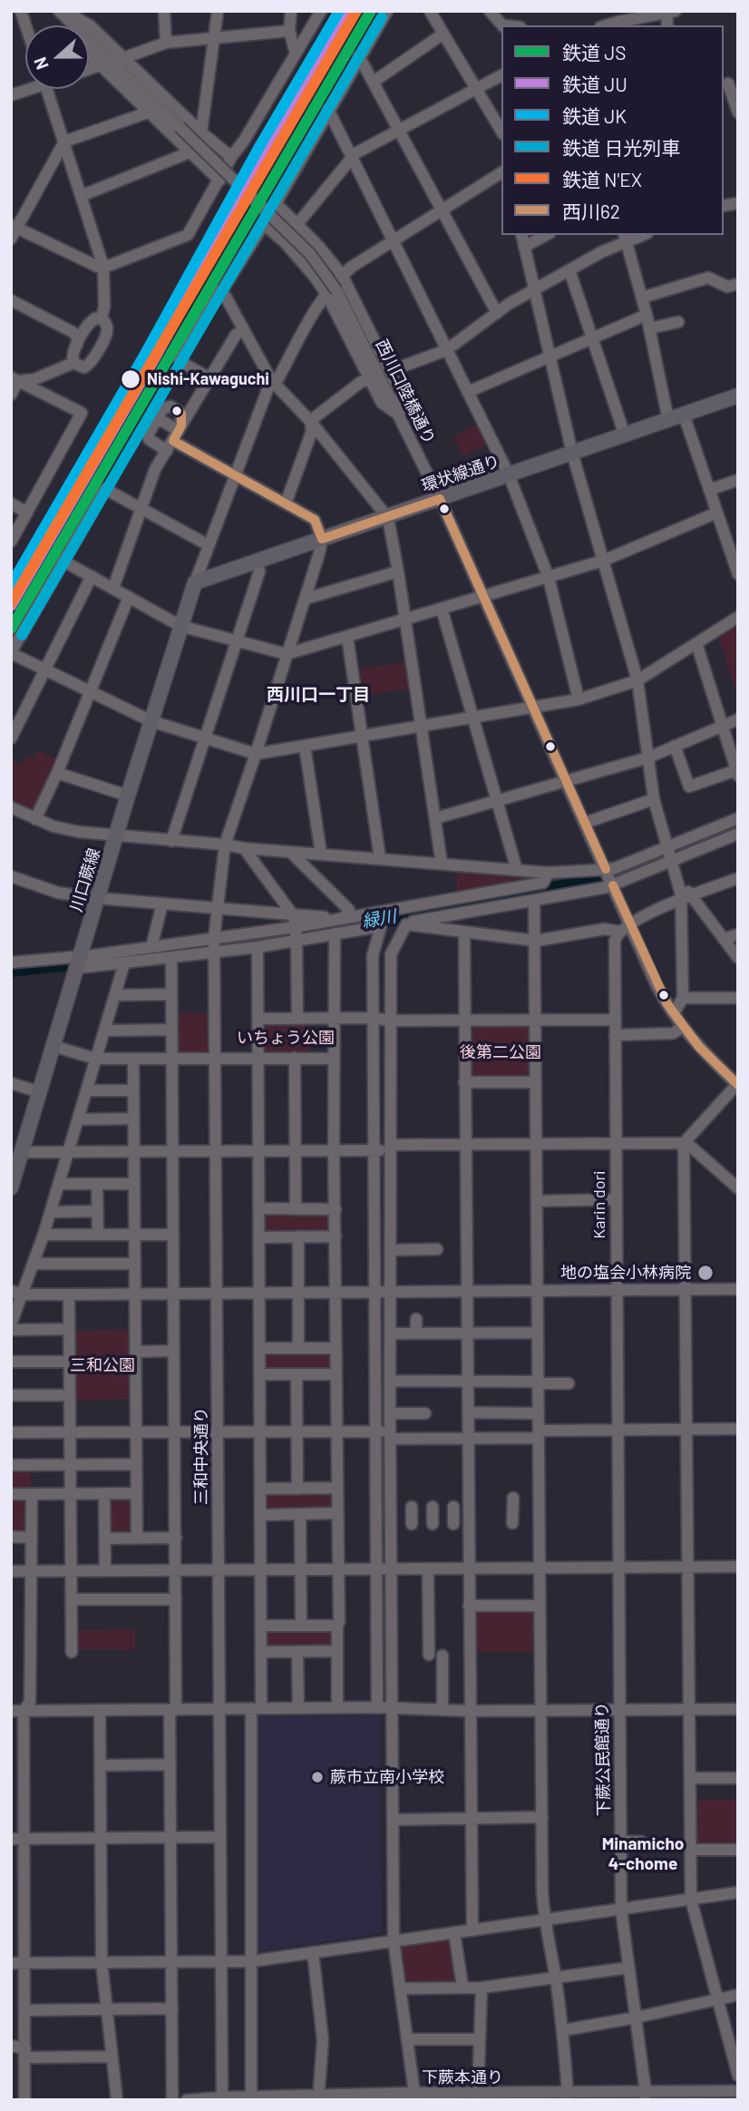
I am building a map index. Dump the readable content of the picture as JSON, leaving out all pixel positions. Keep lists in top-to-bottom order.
{
  "streets": {
    "main road": ["環状線通り", "川口蕨線"],
    "street": [
      "西川口陸橋通り",
      "Karin dori",
      "三和中央通り",
      "下蕨公民館通り",
      "下蕨本通り"
    ]
  },
  "crossings": [
    ["西川口陸橋通り", "環状線通り"],
    ["環状線通り", "川口蕨線"],
    ["Karin dori", "下蕨公民館通り"],
    ["三和中央通り", "下蕨本通り"],
    ["下蕨公民館通り", "下蕨本通り"]
  ],
  "districts": ["西川口一丁目", "Minamicho 4-chome"],
  "water": ["緑川"],
  "parks": ["いちょう公園", "後第二公園", "三和公園"],
  "places": ["Nishi-Kawaguchi", "地の塩会小林病院", "蕨市立南小学校"],
  "lines": [
    "rail line JS",
    "rail line JU",
    "rail line JK",
    "rail line N'EX",
    "rail line 日光列車",
    "transit line 西川62"
  ],
  "legend": [
    "鉄道 JS",
    "鉄道 JU",
    "鉄道 JK",
    "鉄道 日光列車",
    "鉄道 N'EX",
    "西川62"
  ],
  "north": "left"
}
